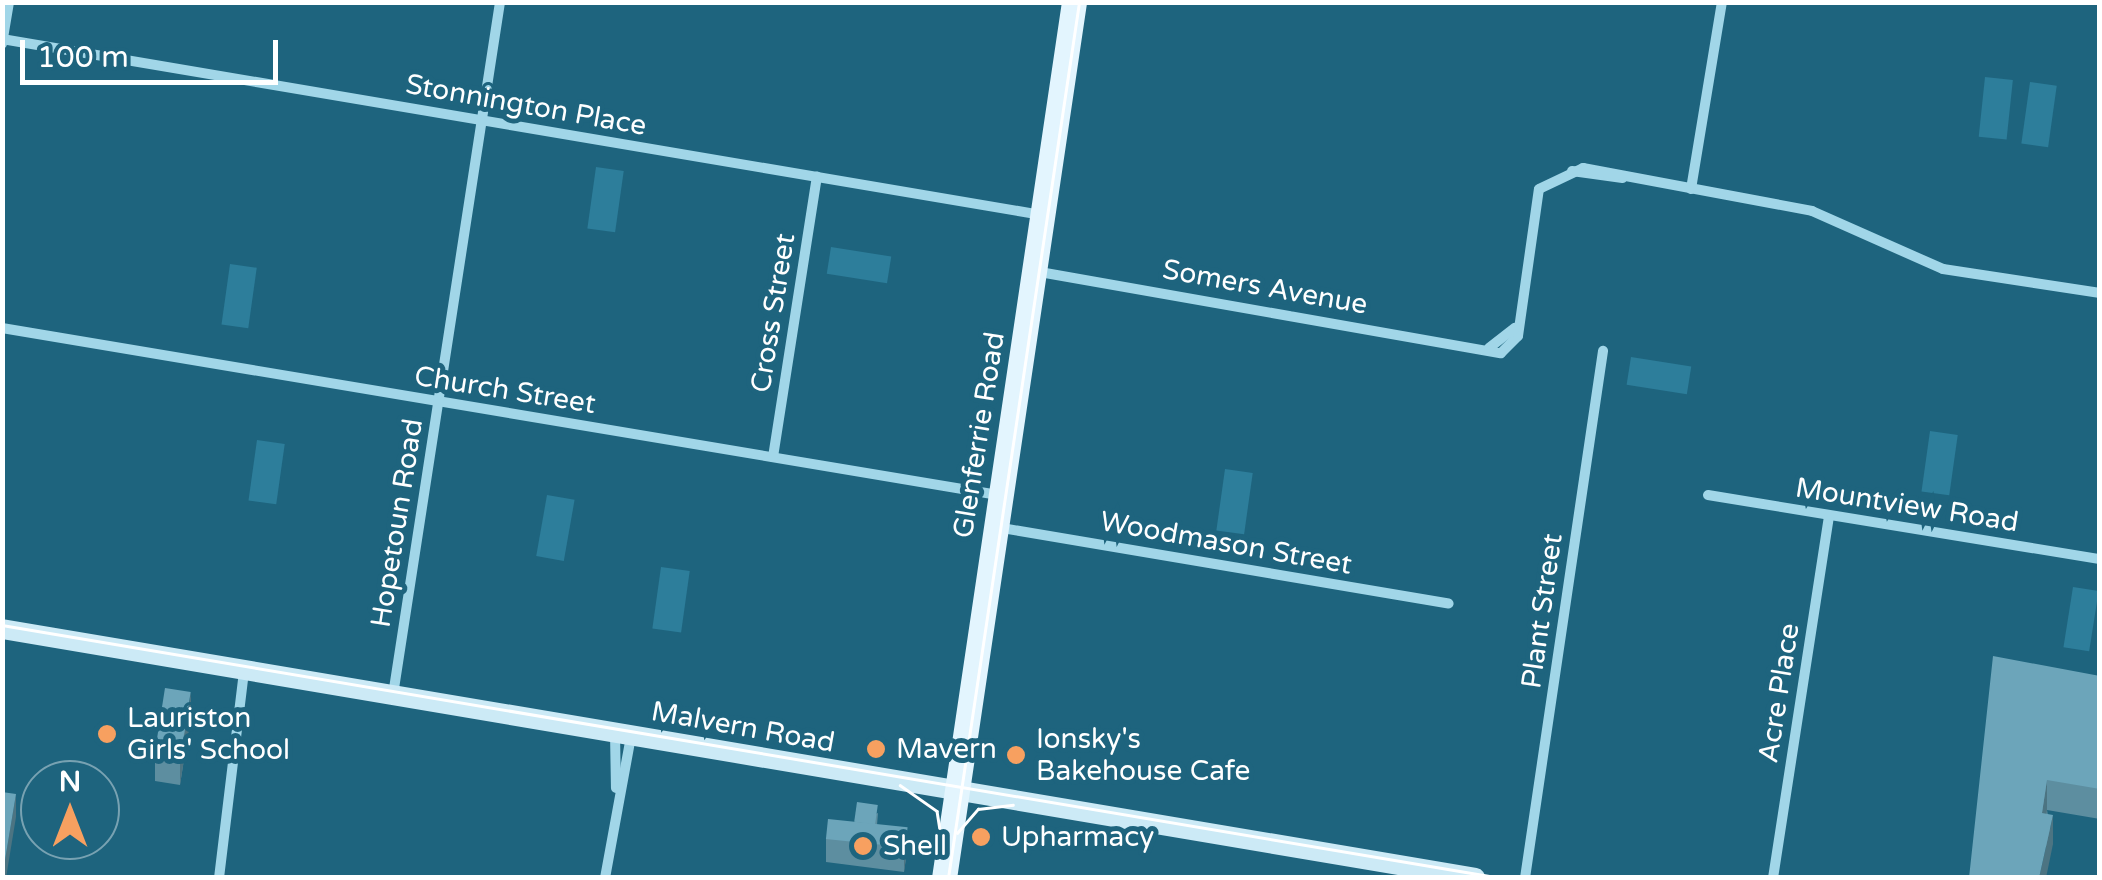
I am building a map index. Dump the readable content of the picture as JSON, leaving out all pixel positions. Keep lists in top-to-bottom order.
{
  "streets": {
    "main road": ["Glenferrie Road", "Malvern Road"],
    "street": [
      "Stonnington Place",
      "Somers Avenue",
      "Cross Street",
      "Church Street",
      "Mountview Road",
      "Hopetoun Road",
      "Woodmason Street",
      "Plant Street",
      "Acre Place"
    ]
  },
  "crossings": [
    ["Stonnington Place", "Cross Street"],
    ["Stonnington Place", "Glenferrie Road"],
    ["Stonnington Place", "Hopetoun Road"],
    ["Somers Avenue", "Glenferrie Road"],
    ["Cross Street", "Church Street"],
    ["Church Street", "Glenferrie Road"],
    ["Church Street", "Hopetoun Road"],
    ["Glenferrie Road", "Woodmason Street"],
    ["Glenferrie Road", "Malvern Road"],
    ["Mountview Road", "Acre Place"],
    ["Hopetoun Road", "Malvern Road"]
  ],
  "places": [
    "Lauriston Girls' School",
    "Mavern",
    "Ionsky's Bakehouse Cafe",
    "Upharmacy",
    "Shell"
  ],
  "scale_bar": "100 m",
  "north": "top"
}
